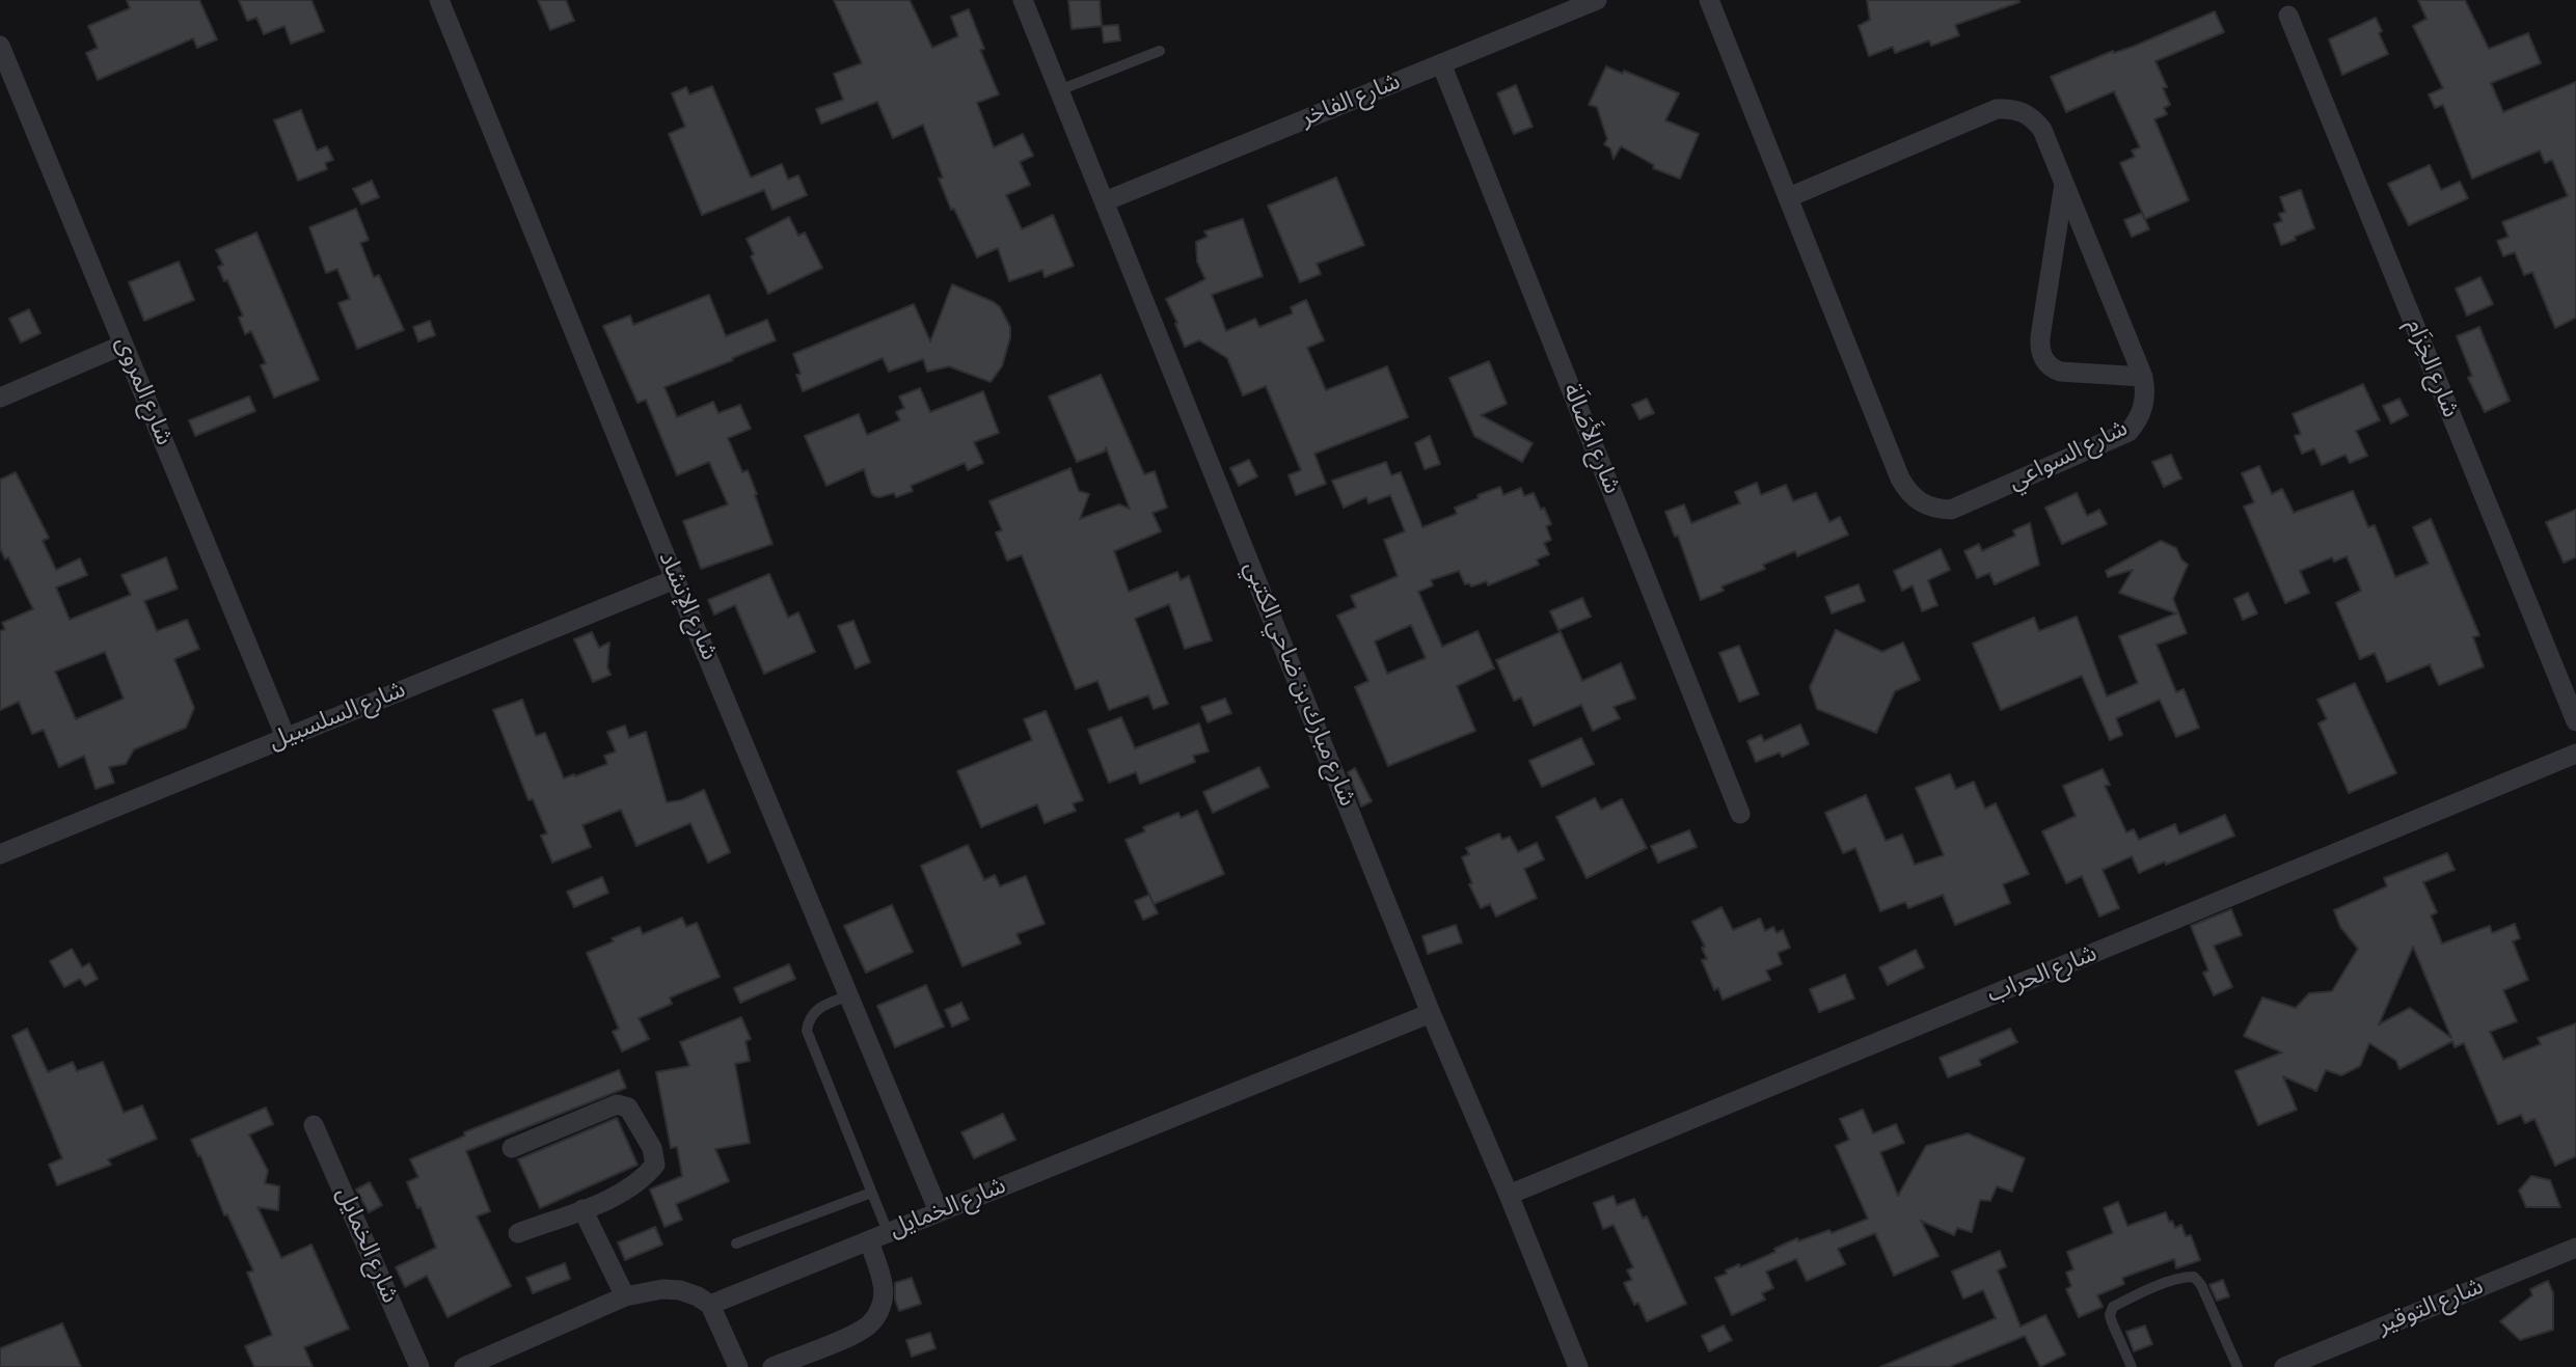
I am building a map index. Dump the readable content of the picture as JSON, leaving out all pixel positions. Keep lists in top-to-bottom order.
{
  "streets": {
    "street": [
      "شارع الفاخر",
      "شارع الخِزَام",
      "شارع المروى",
      "شارع الأَصَالَة",
      "شارع السواعي",
      "شارع الإنشاد",
      "شارع مبارك بن ضاحي الكتبي",
      "شارع السلسبيل",
      "شارع الحراب",
      "شارع الخمايل",
      "شارع التوقير"
    ]
  },
  "crossings": [
    ["شارع الفاخر", "شارع الأَصَالَة"],
    ["شارع الفاخر", "شارع مبارك بن ضاحي الكتبي"],
    ["شارع المروى", "شارع السلسبيل"],
    ["شارع الإنشاد", "شارع السلسبيل"],
    ["شارع الإنشاد", "شارع الخمايل"],
    ["شارع مبارك بن ضاحي الكتبي", "شارع الحراب"],
    ["شارع مبارك بن ضاحي الكتبي", "شارع الخمايل"]
  ]
}
